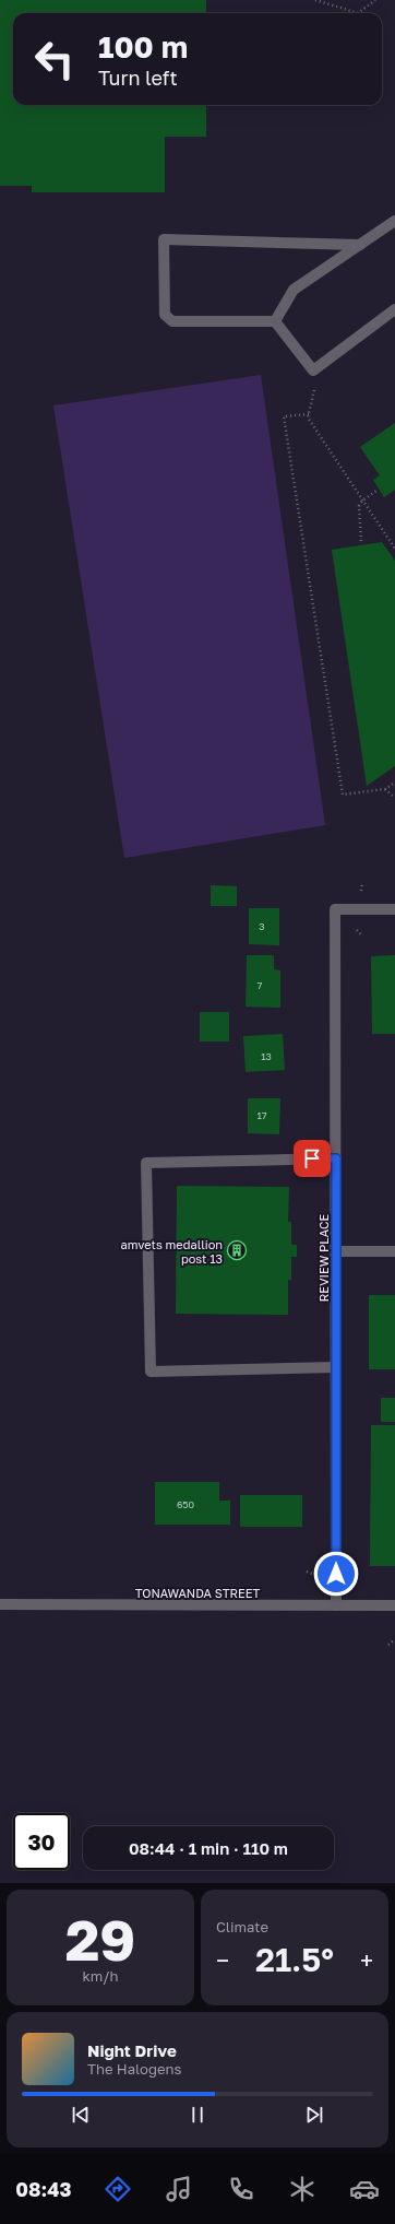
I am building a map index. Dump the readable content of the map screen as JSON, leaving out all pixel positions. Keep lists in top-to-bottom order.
{
  "streets": {
    "street": ["REVIEW PLACE", "TONAWANDA STREET"]
  },
  "crossings": [
    ["REVIEW PLACE", "TONAWANDA STREET"]
  ],
  "places": {
    "building": ["amvets medallion post 13"]
  },
  "house_numbers": [
    "3",
    "7",
    "13",
    "17",
    "650"
  ],
  "page": {
    "turn": ["100 m", "Turn left"],
    "limit": "30",
    "trip": "08:44 · 1 min · 110 m",
    "tile": [
      ["29", "km/h"],
      "Climate"
    ],
    "heat": ["−", "21.5°", "+"],
    "song": ["Night Drive", "The Halogens"],
    "tabs": "08:43"
  }
}
